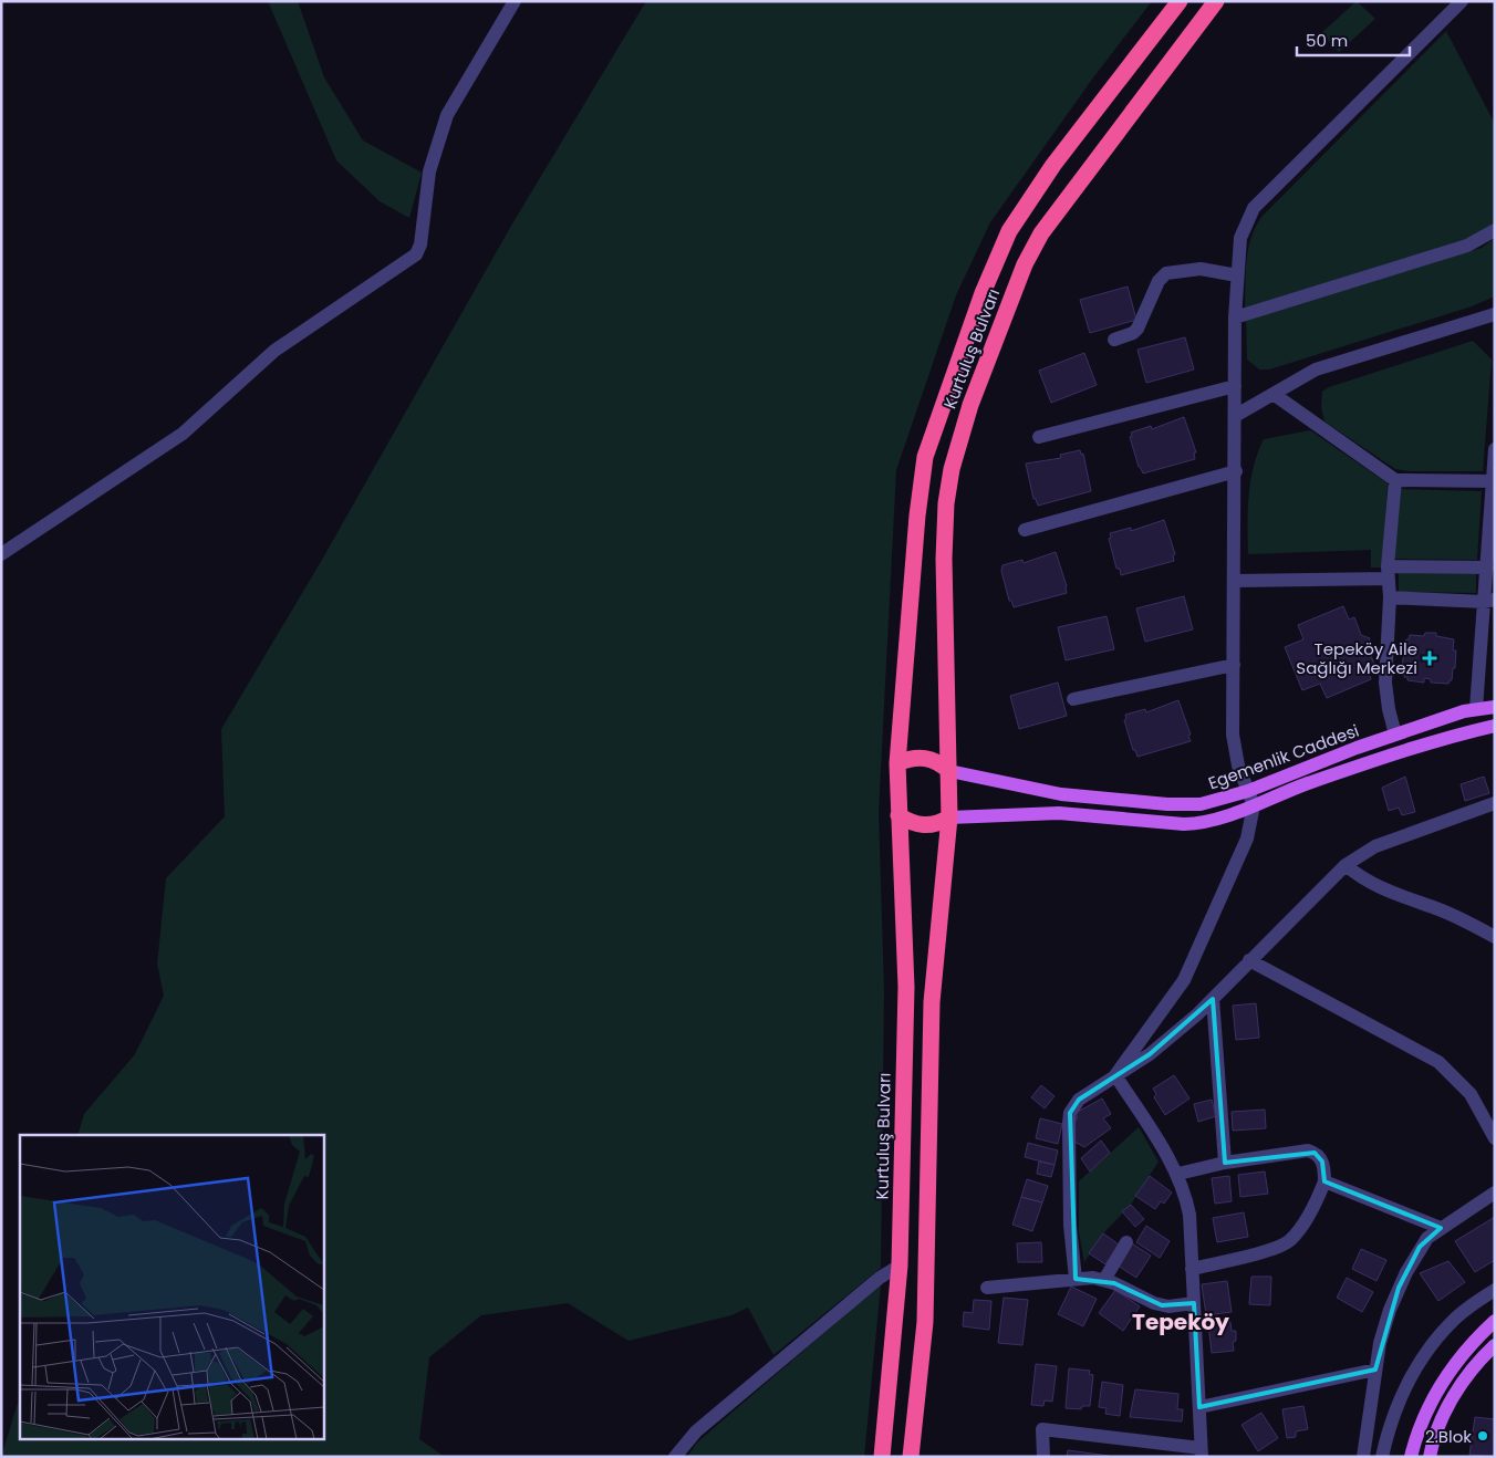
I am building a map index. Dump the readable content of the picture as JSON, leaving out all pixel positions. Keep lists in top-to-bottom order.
{
  "streets": {
    "highway": ["Kurtuluş Bulvarı"],
    "main road": ["Egemenlik Caddesi"]
  },
  "crossings": [
    ["Kurtuluş Bulvarı", "Egemenlik Caddesi"]
  ],
  "districts": ["Tepeköy"],
  "places": {
    "health": ["Tepeköy Aile Sağlığı Merkezi"],
    "other": ["2.Blok"]
  },
  "scale_bar": "50 m"
}
